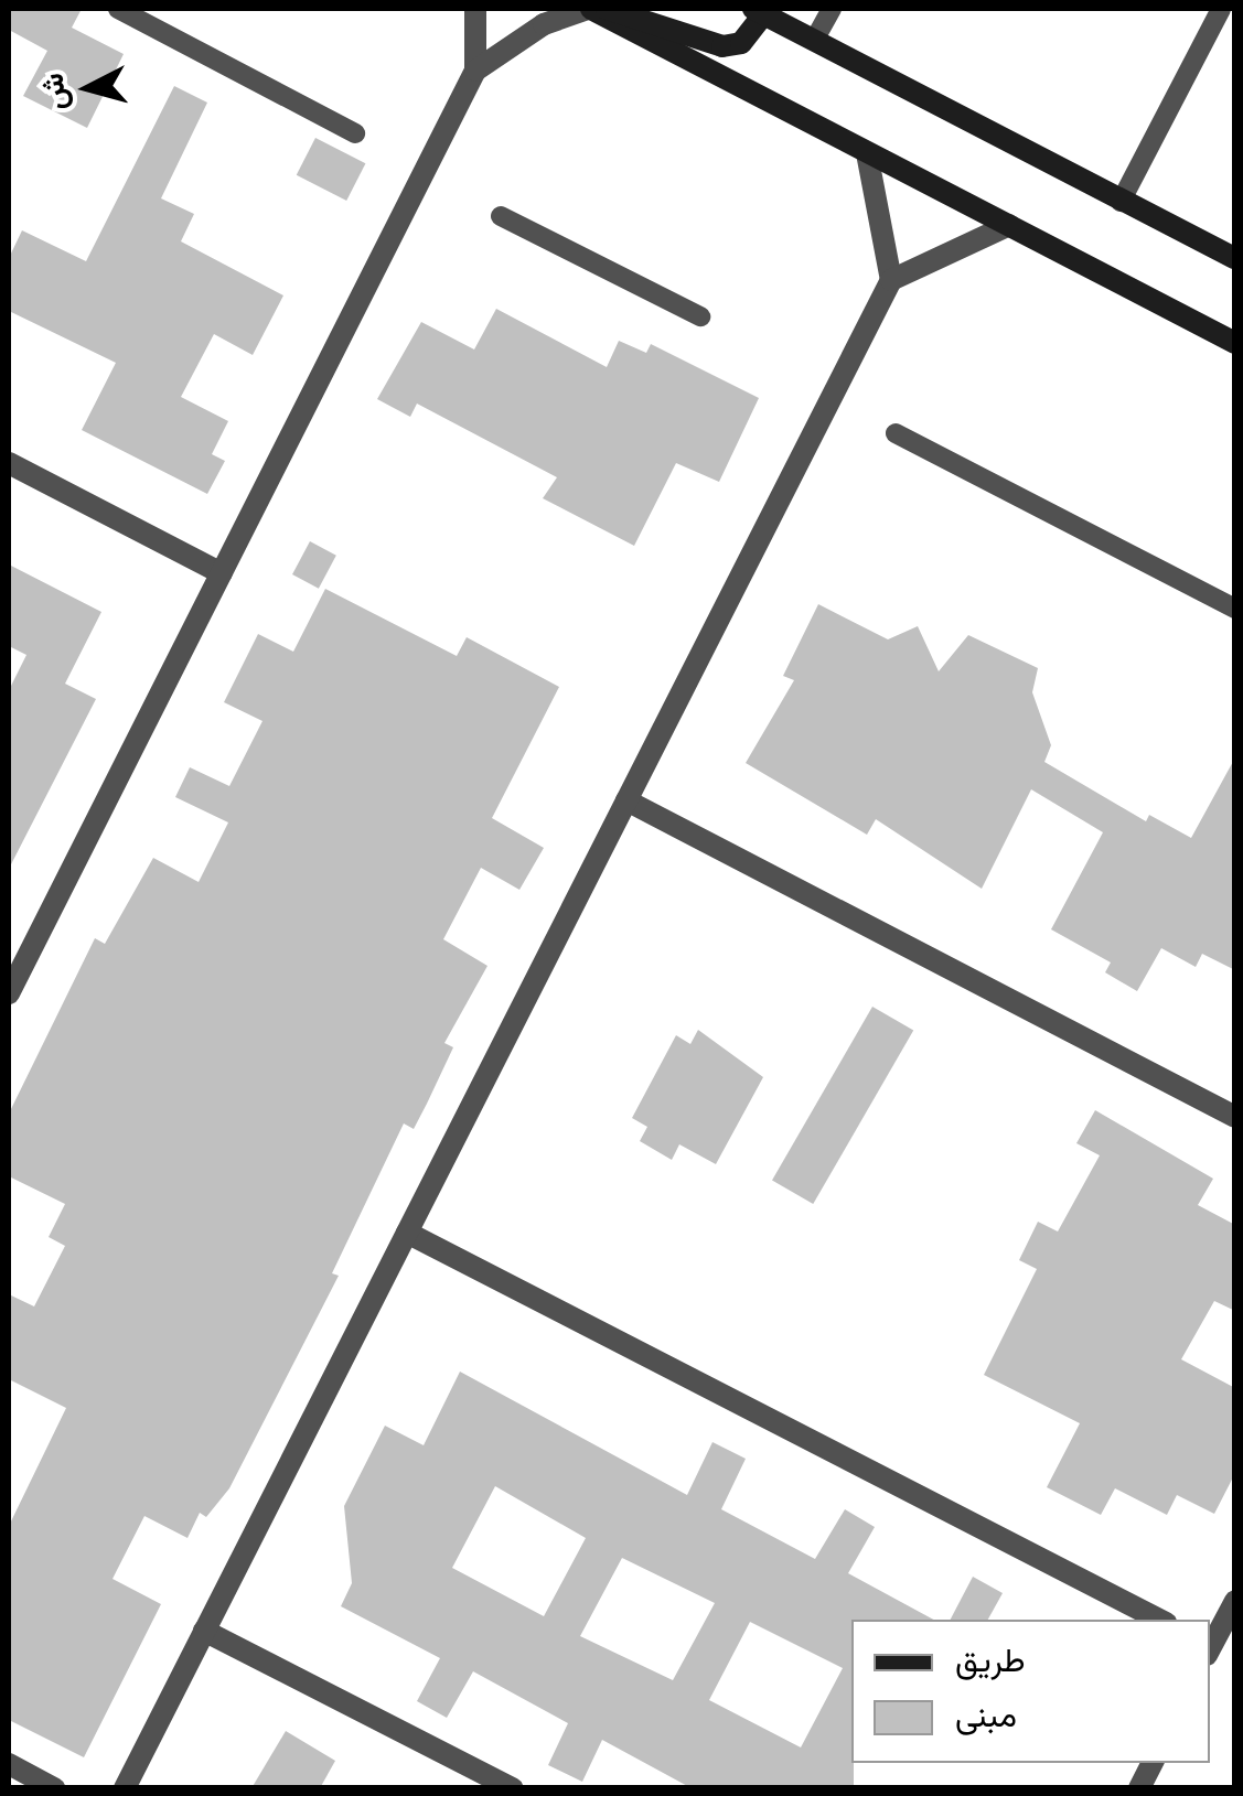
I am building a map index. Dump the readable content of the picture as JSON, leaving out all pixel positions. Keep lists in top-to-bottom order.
{
  "legend": ["طريق", "مبنى"],
  "north": "left"
}
